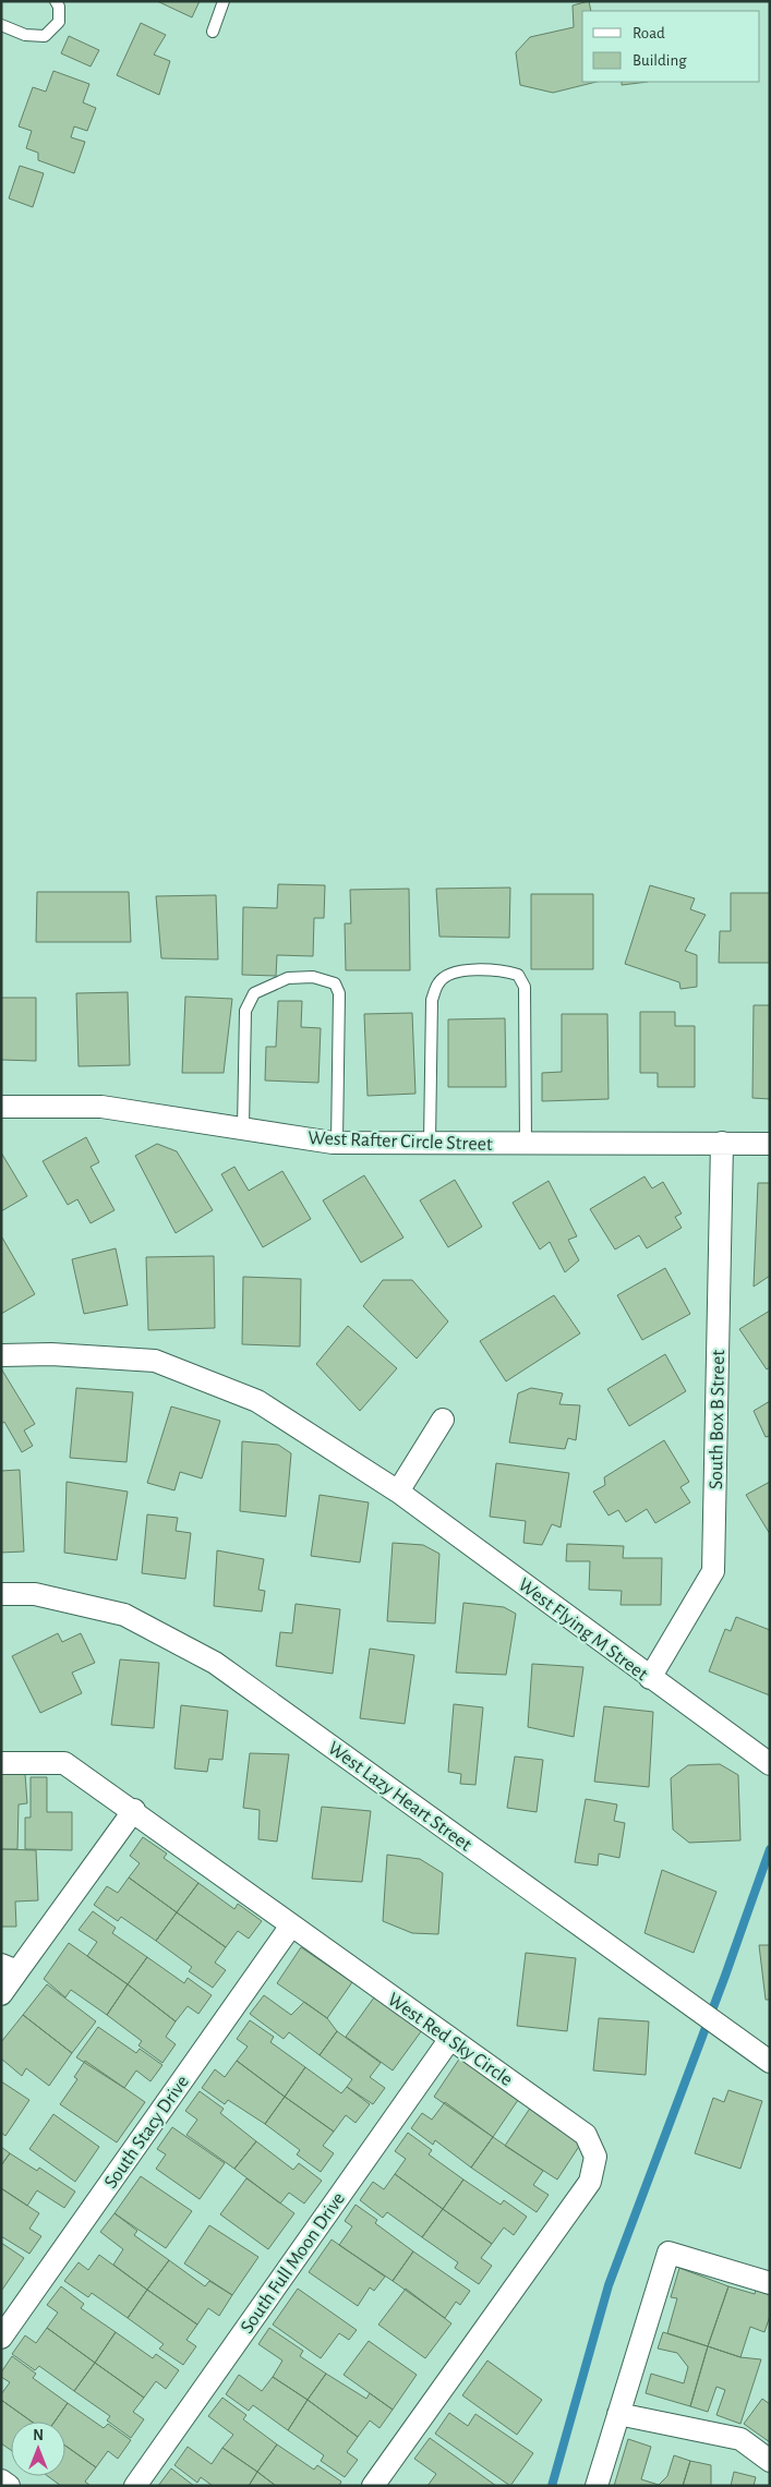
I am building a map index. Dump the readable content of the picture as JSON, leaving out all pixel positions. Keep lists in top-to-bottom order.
{
  "streets": {
    "street": [
      "West Rafter Circle Street",
      "South Box B Street",
      "West Flying M Street",
      "West Lazy Heart Street",
      "West Red Sky Circle",
      "South Stacy Drive",
      "South Full Moon Drive"
    ]
  },
  "crossings": [
    ["West Rafter Circle Street", "South Box B Street"],
    ["South Box B Street", "West Flying M Street"],
    ["West Red Sky Circle", "South Stacy Drive"],
    ["West Red Sky Circle", "South Full Moon Drive"]
  ],
  "legend": ["Road", "Building"],
  "north": "top"
}
